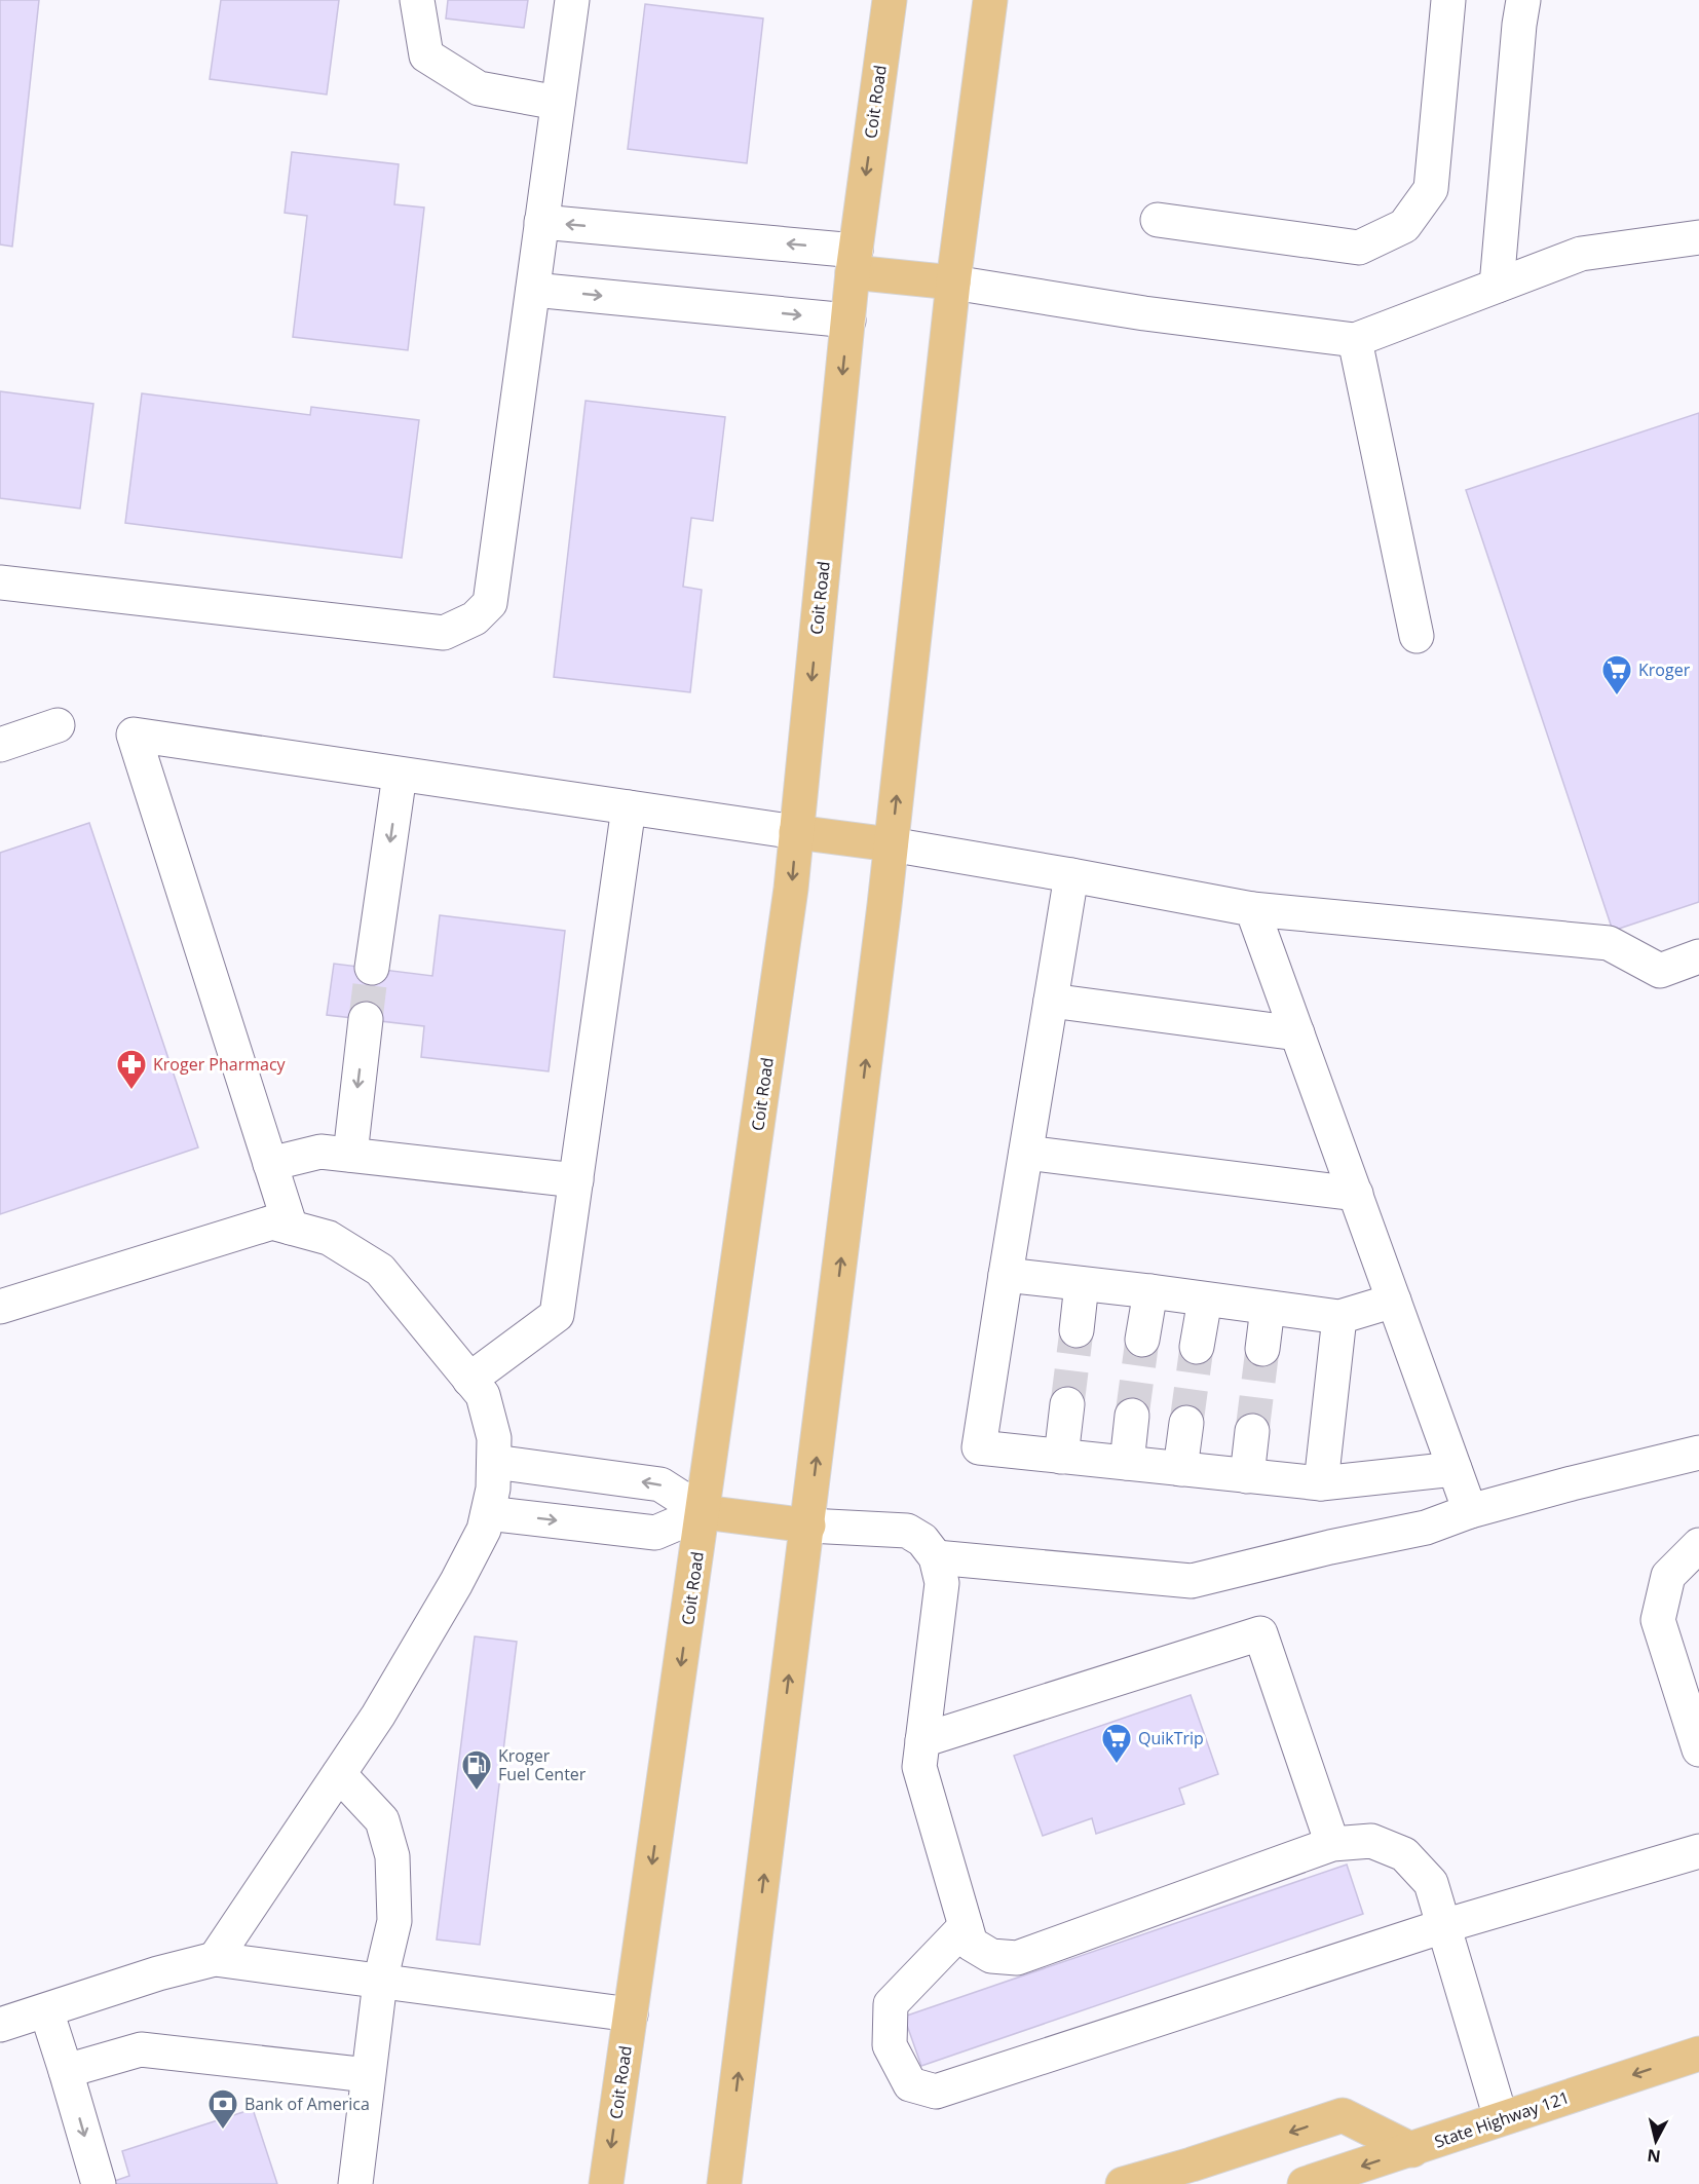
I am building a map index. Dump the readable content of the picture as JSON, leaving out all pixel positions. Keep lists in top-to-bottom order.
{
  "streets": {
    "main road": ["Coit Road", "State Highway 121"]
  },
  "places": {
    "supermarket": ["Kroger", "QuikTrip"],
    "pharmacy": ["Kroger Pharmacy"],
    "fuel station": ["Kroger Fuel Center"],
    "bank": ["Bank of America"]
  },
  "north": "bottom"
}
